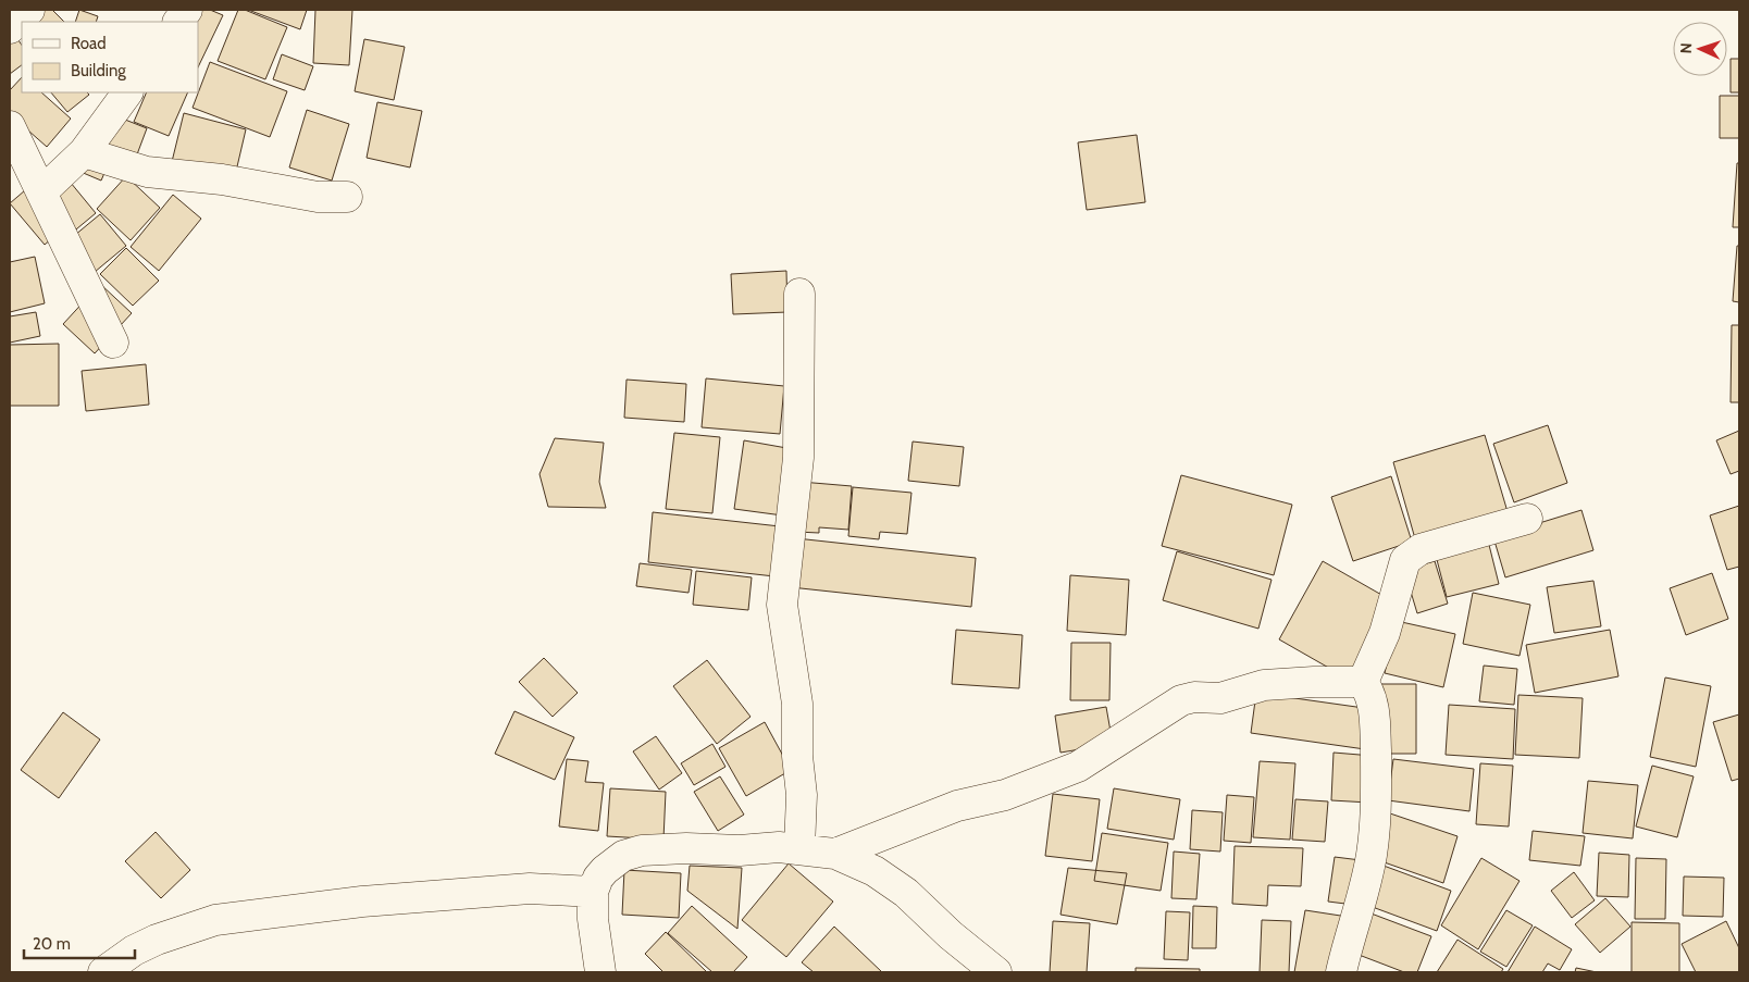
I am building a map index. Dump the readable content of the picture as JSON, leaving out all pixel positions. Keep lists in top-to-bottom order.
{
  "legend": ["Road", "Building"],
  "scale_bar": "20 m",
  "north": "left"
}
